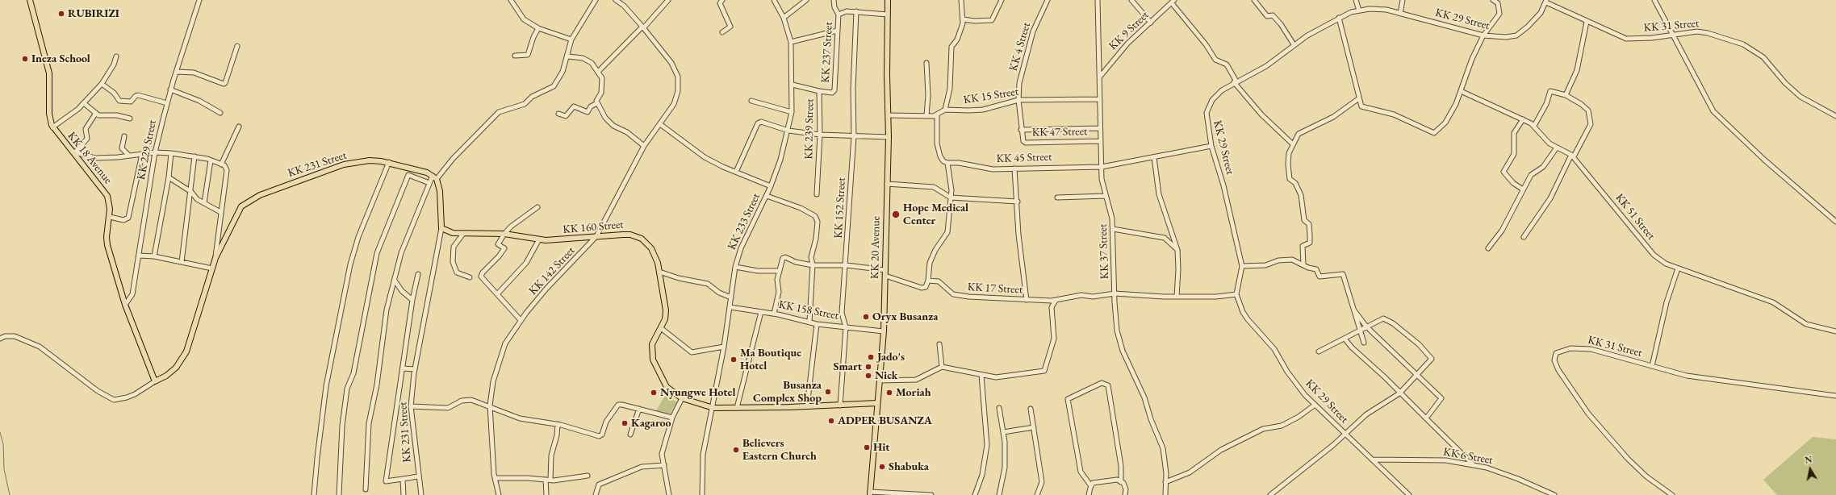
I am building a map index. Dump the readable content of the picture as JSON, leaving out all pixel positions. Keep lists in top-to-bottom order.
{
  "streets": {
    "main road": [
      "KK 18 Avenue",
      "KK 231 Street",
      "KK 160 Street",
      "KK 20 Avenue"
    ],
    "street": [
      "KK 29 Street",
      "KK 31 Street",
      "KK 9 Street",
      "KK 4 Street",
      "KK 237 Street",
      "KK 15 Street",
      "KK 239 Street",
      "KK 47 Street",
      "KK 229 Street",
      "KK 45 Street",
      "KK 152 Street",
      "KK 51 Street",
      "KK 233 Street",
      "KK 37 Street",
      "KK 142 Street",
      "KK 17 Street",
      "KK 158 Street",
      "KK 6 Street"
    ]
  },
  "crossings": [
    ["KK 29 Street", "KK 31 Street"],
    ["KK 29 Street", "KK 45 Street"],
    ["KK 29 Street", "KK 17 Street"],
    ["KK 29 Street", "KK 6 Street"],
    ["KK 9 Street", "KK 37 Street"],
    ["KK 4 Street", "KK 15 Street"],
    ["KK 4 Street", "KK 47 Street"],
    ["KK 237 Street", "KK 239 Street"],
    ["KK 15 Street", "KK 47 Street"],
    ["KK 15 Street", "KK 37 Street"],
    ["KK 239 Street", "KK 233 Street"],
    ["KK 47 Street", "KK 37 Street"],
    ["KK 229 Street", "KK 18 Avenue"],
    ["KK 18 Avenue", "KK 231 Street"],
    ["KK 45 Street", "KK 37 Street"],
    ["KK 231 Street", "KK 160 Street"],
    ["KK 152 Street", "KK 160 Street"],
    ["KK 152 Street", "KK 158 Street"],
    ["KK 233 Street", "KK 160 Street"],
    ["KK 233 Street", "KK 158 Street"],
    ["KK 160 Street", "KK 20 Avenue"],
    ["KK 160 Street", "KK 142 Street"],
    ["KK 20 Avenue", "KK 158 Street"],
    ["KK 37 Street", "KK 17 Street"]
  ],
  "places": [
    "RUBIRIZI",
    "Ineza School",
    "Hope Medical Center",
    "Oryx Busanza",
    "Jado's",
    "Ma Boutique Hotel",
    "Smart",
    "Nick",
    "Busanza Complex Shop",
    "Nyungwe Hotel",
    "Moriah",
    "ADPER BUSANZA",
    "Kagaroo",
    "Hit",
    "Believers Eastern Church",
    "Shabuka"
  ],
  "north": "top"
}
